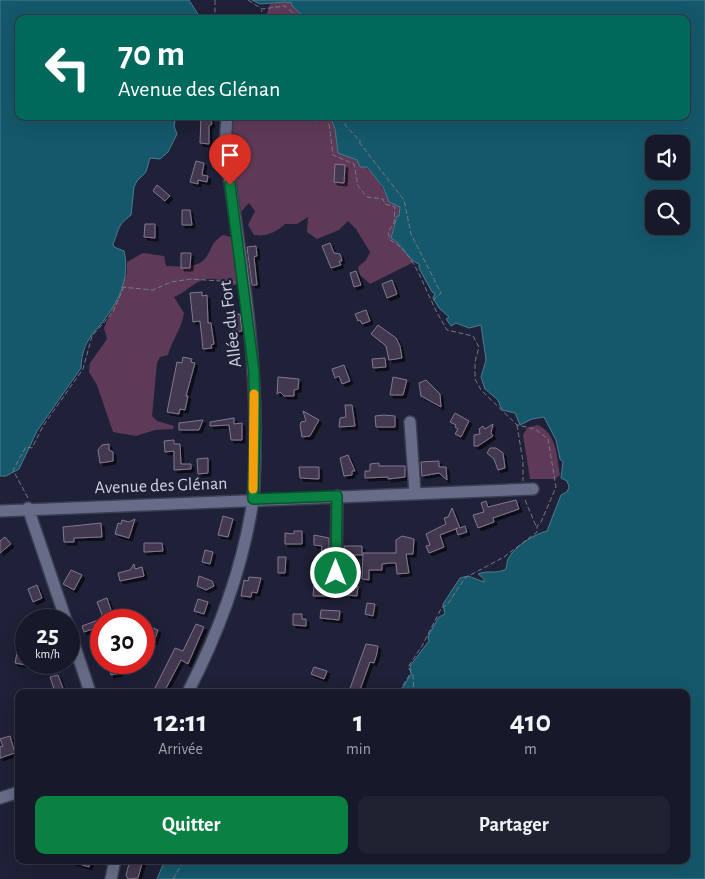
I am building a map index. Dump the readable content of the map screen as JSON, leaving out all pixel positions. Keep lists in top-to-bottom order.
{
  "streets": {
    "street": ["Allée du Fort", "Avenue des Glénan"]
  },
  "crossings": [
    ["Allée du Fort", "Avenue des Glénan"]
  ],
  "page": {
    "turn": ["70 m", "Avenue des Glénan"],
    "speed": "25 km/h",
    "limit": "30",
    "eta": [
      "12:11",
      "Arrivée",
      "1",
      "min",
      "410",
      "m"
    ],
    "buttons": ["Quitter", "Partager"]
  }
}
